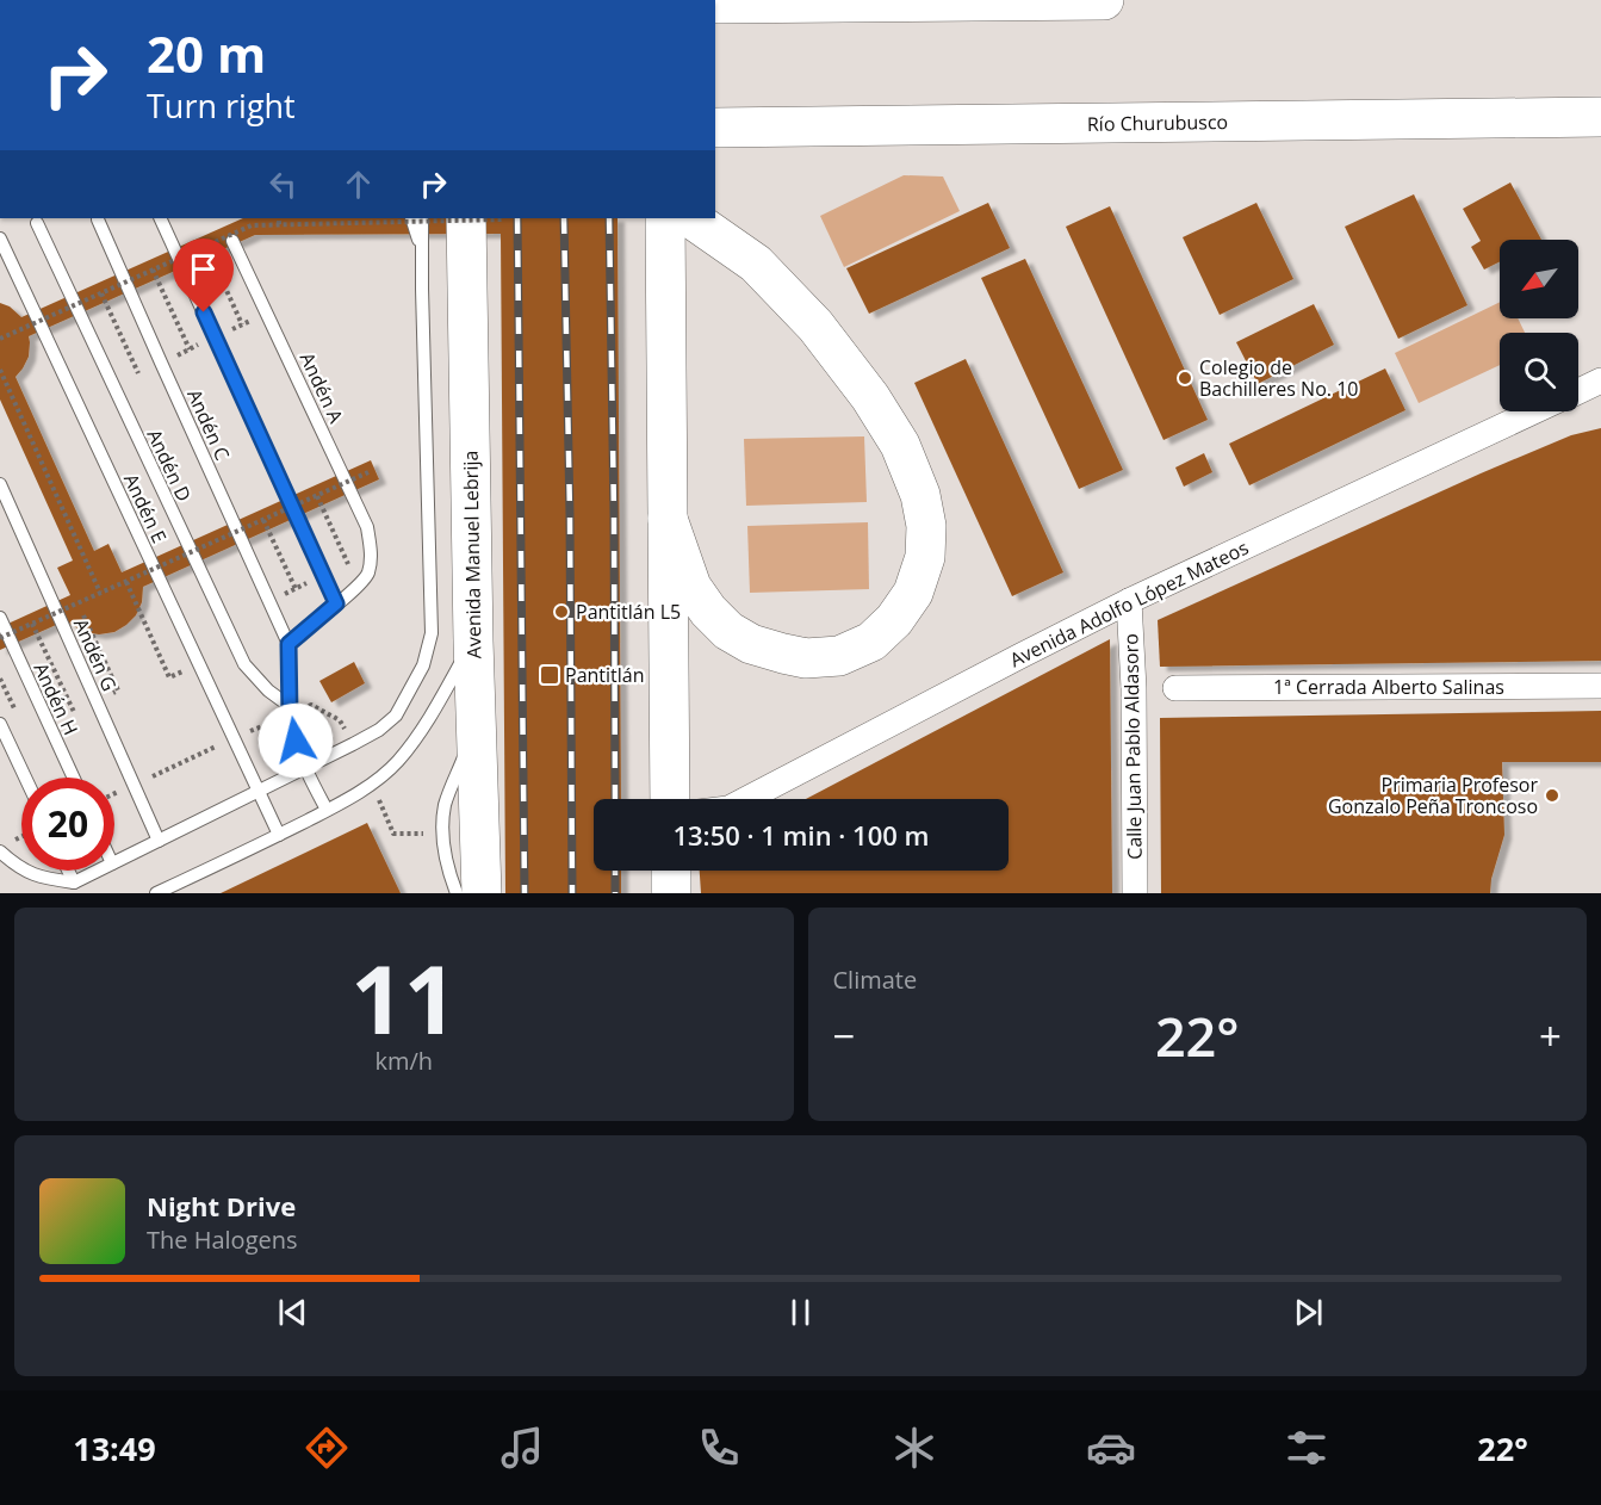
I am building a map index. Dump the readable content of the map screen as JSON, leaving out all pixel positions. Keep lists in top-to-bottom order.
{
  "streets": {
    "main road": ["Río Churubusco", "Avenida Manuel Lebrija"],
    "street": ["Avenida Adolfo López Mateos", "1ª Cerrada Alberto Salinas", "Calle Juan Pablo Aldasoro"],
    "lane": [
      "Andén A",
      "Andén C",
      "Andén D",
      "Andén E",
      "Andén G",
      "Andén H"
    ]
  },
  "crossings": [
    ["Avenida Adolfo López Mateos", "Calle Juan Pablo Aldasoro"]
  ],
  "places": {
    "other": ["Colegio de Bachilleres No. 10", "Pantitlán L5", "Primaria Profesor Gonzalo Peña Troncoso"],
    "transit": ["Pantitlán"]
  },
  "north": "bottom left",
  "page": {
    "turn": ["20 m", "Turn right"],
    "limit": "20",
    "trip": "13:50 · 1 min · 100 m",
    "tile": [
      ["11", "km/h"],
      "Climate"
    ],
    "heat": ["−", "22°", "+"],
    "song": ["Night Drive", "The Halogens"],
    "tabs": ["13:49", "22°"]
  }
}
